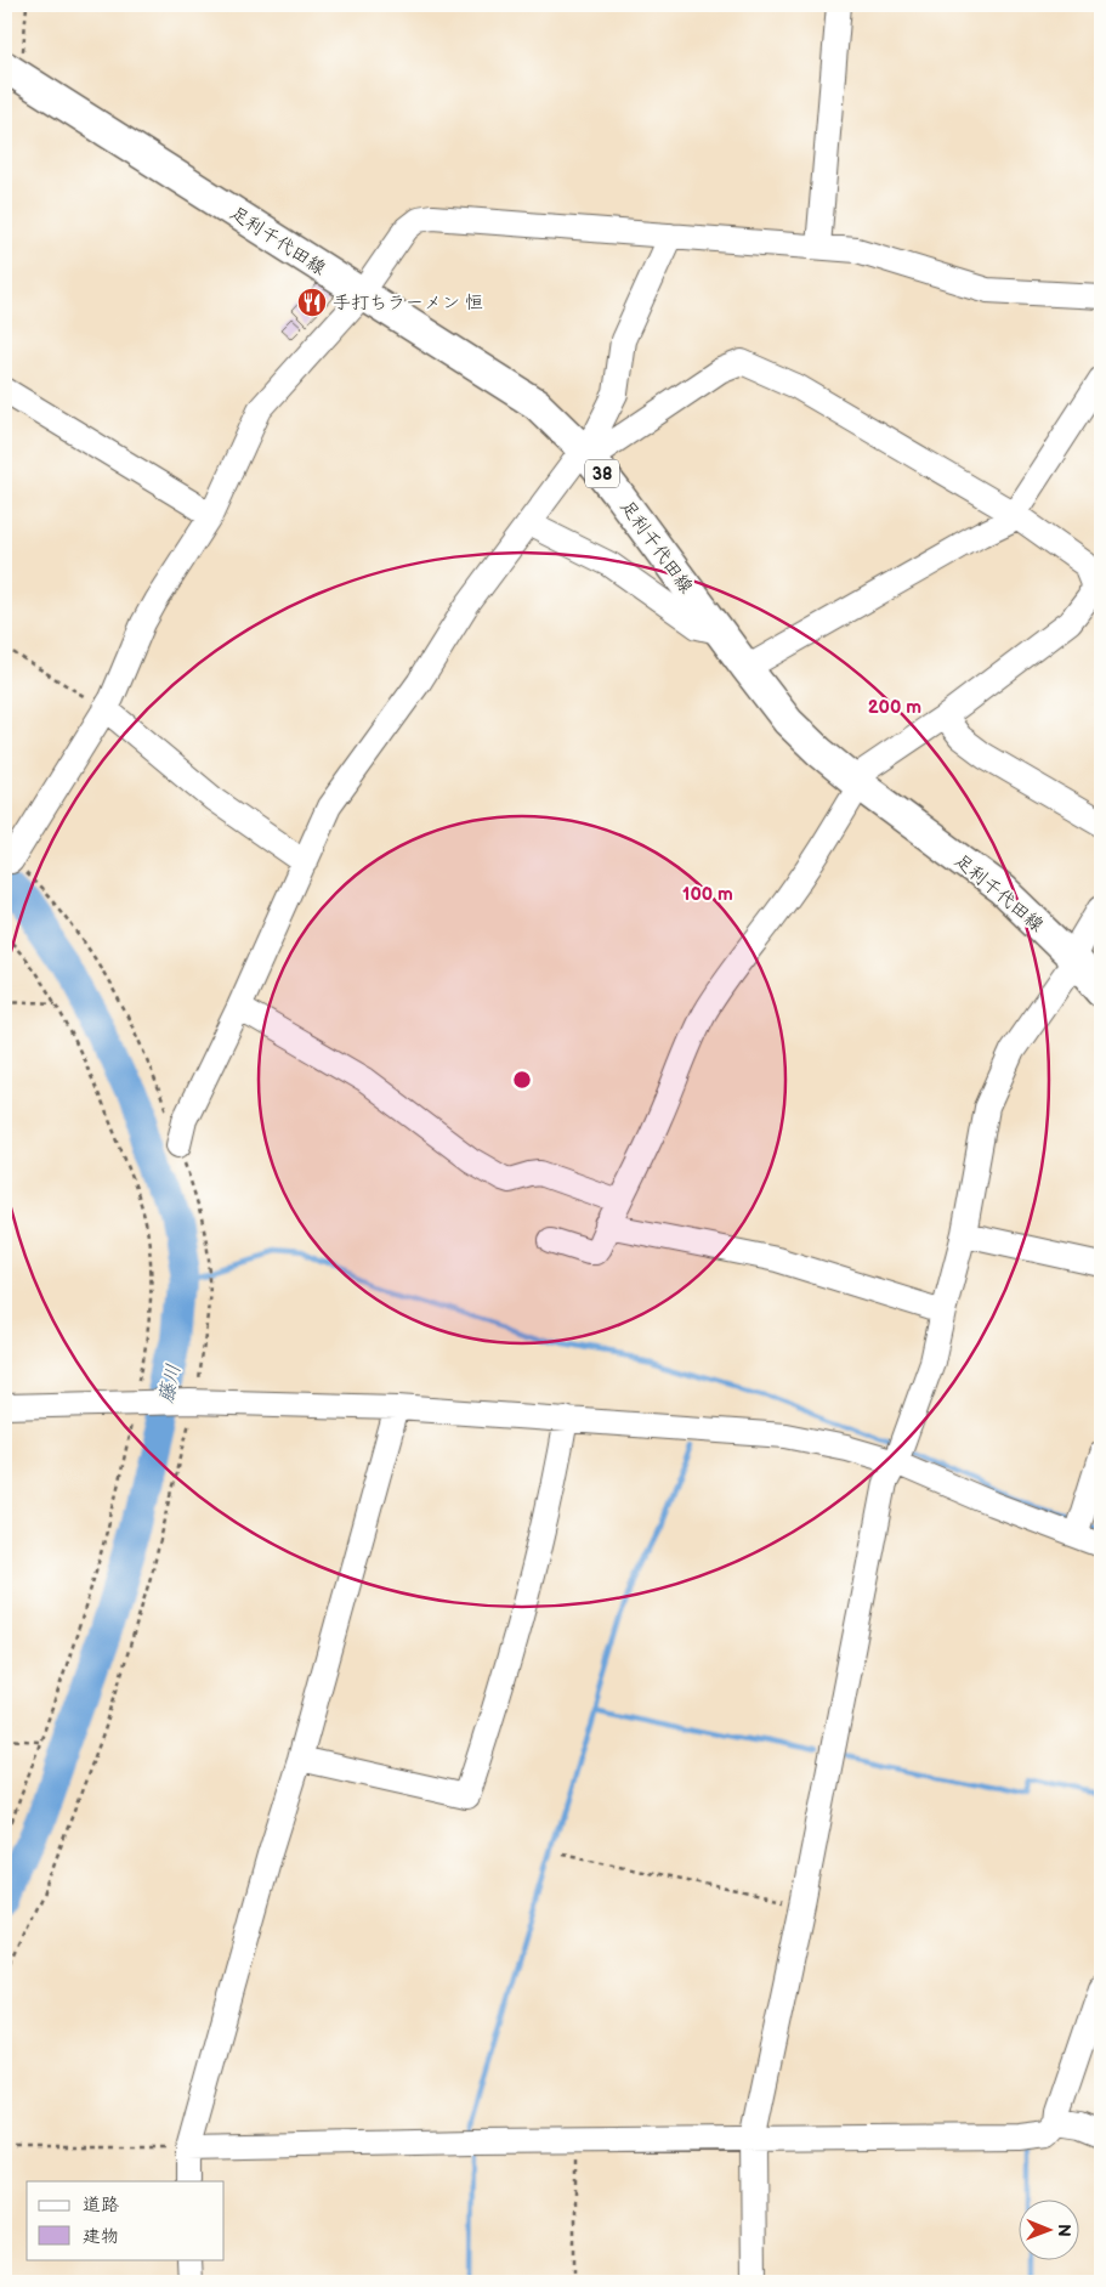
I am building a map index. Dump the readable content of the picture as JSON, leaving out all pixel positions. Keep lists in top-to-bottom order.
{
  "streets": {
    "main road": ["足利千代田線", "38"]
  },
  "water": ["藤川"],
  "places": {
    "restaurant": ["手打ちラーメン 恒"]
  },
  "legend": ["道路", "建物"],
  "north": "right",
  "rings": ["200 m", "100 m"]
}
